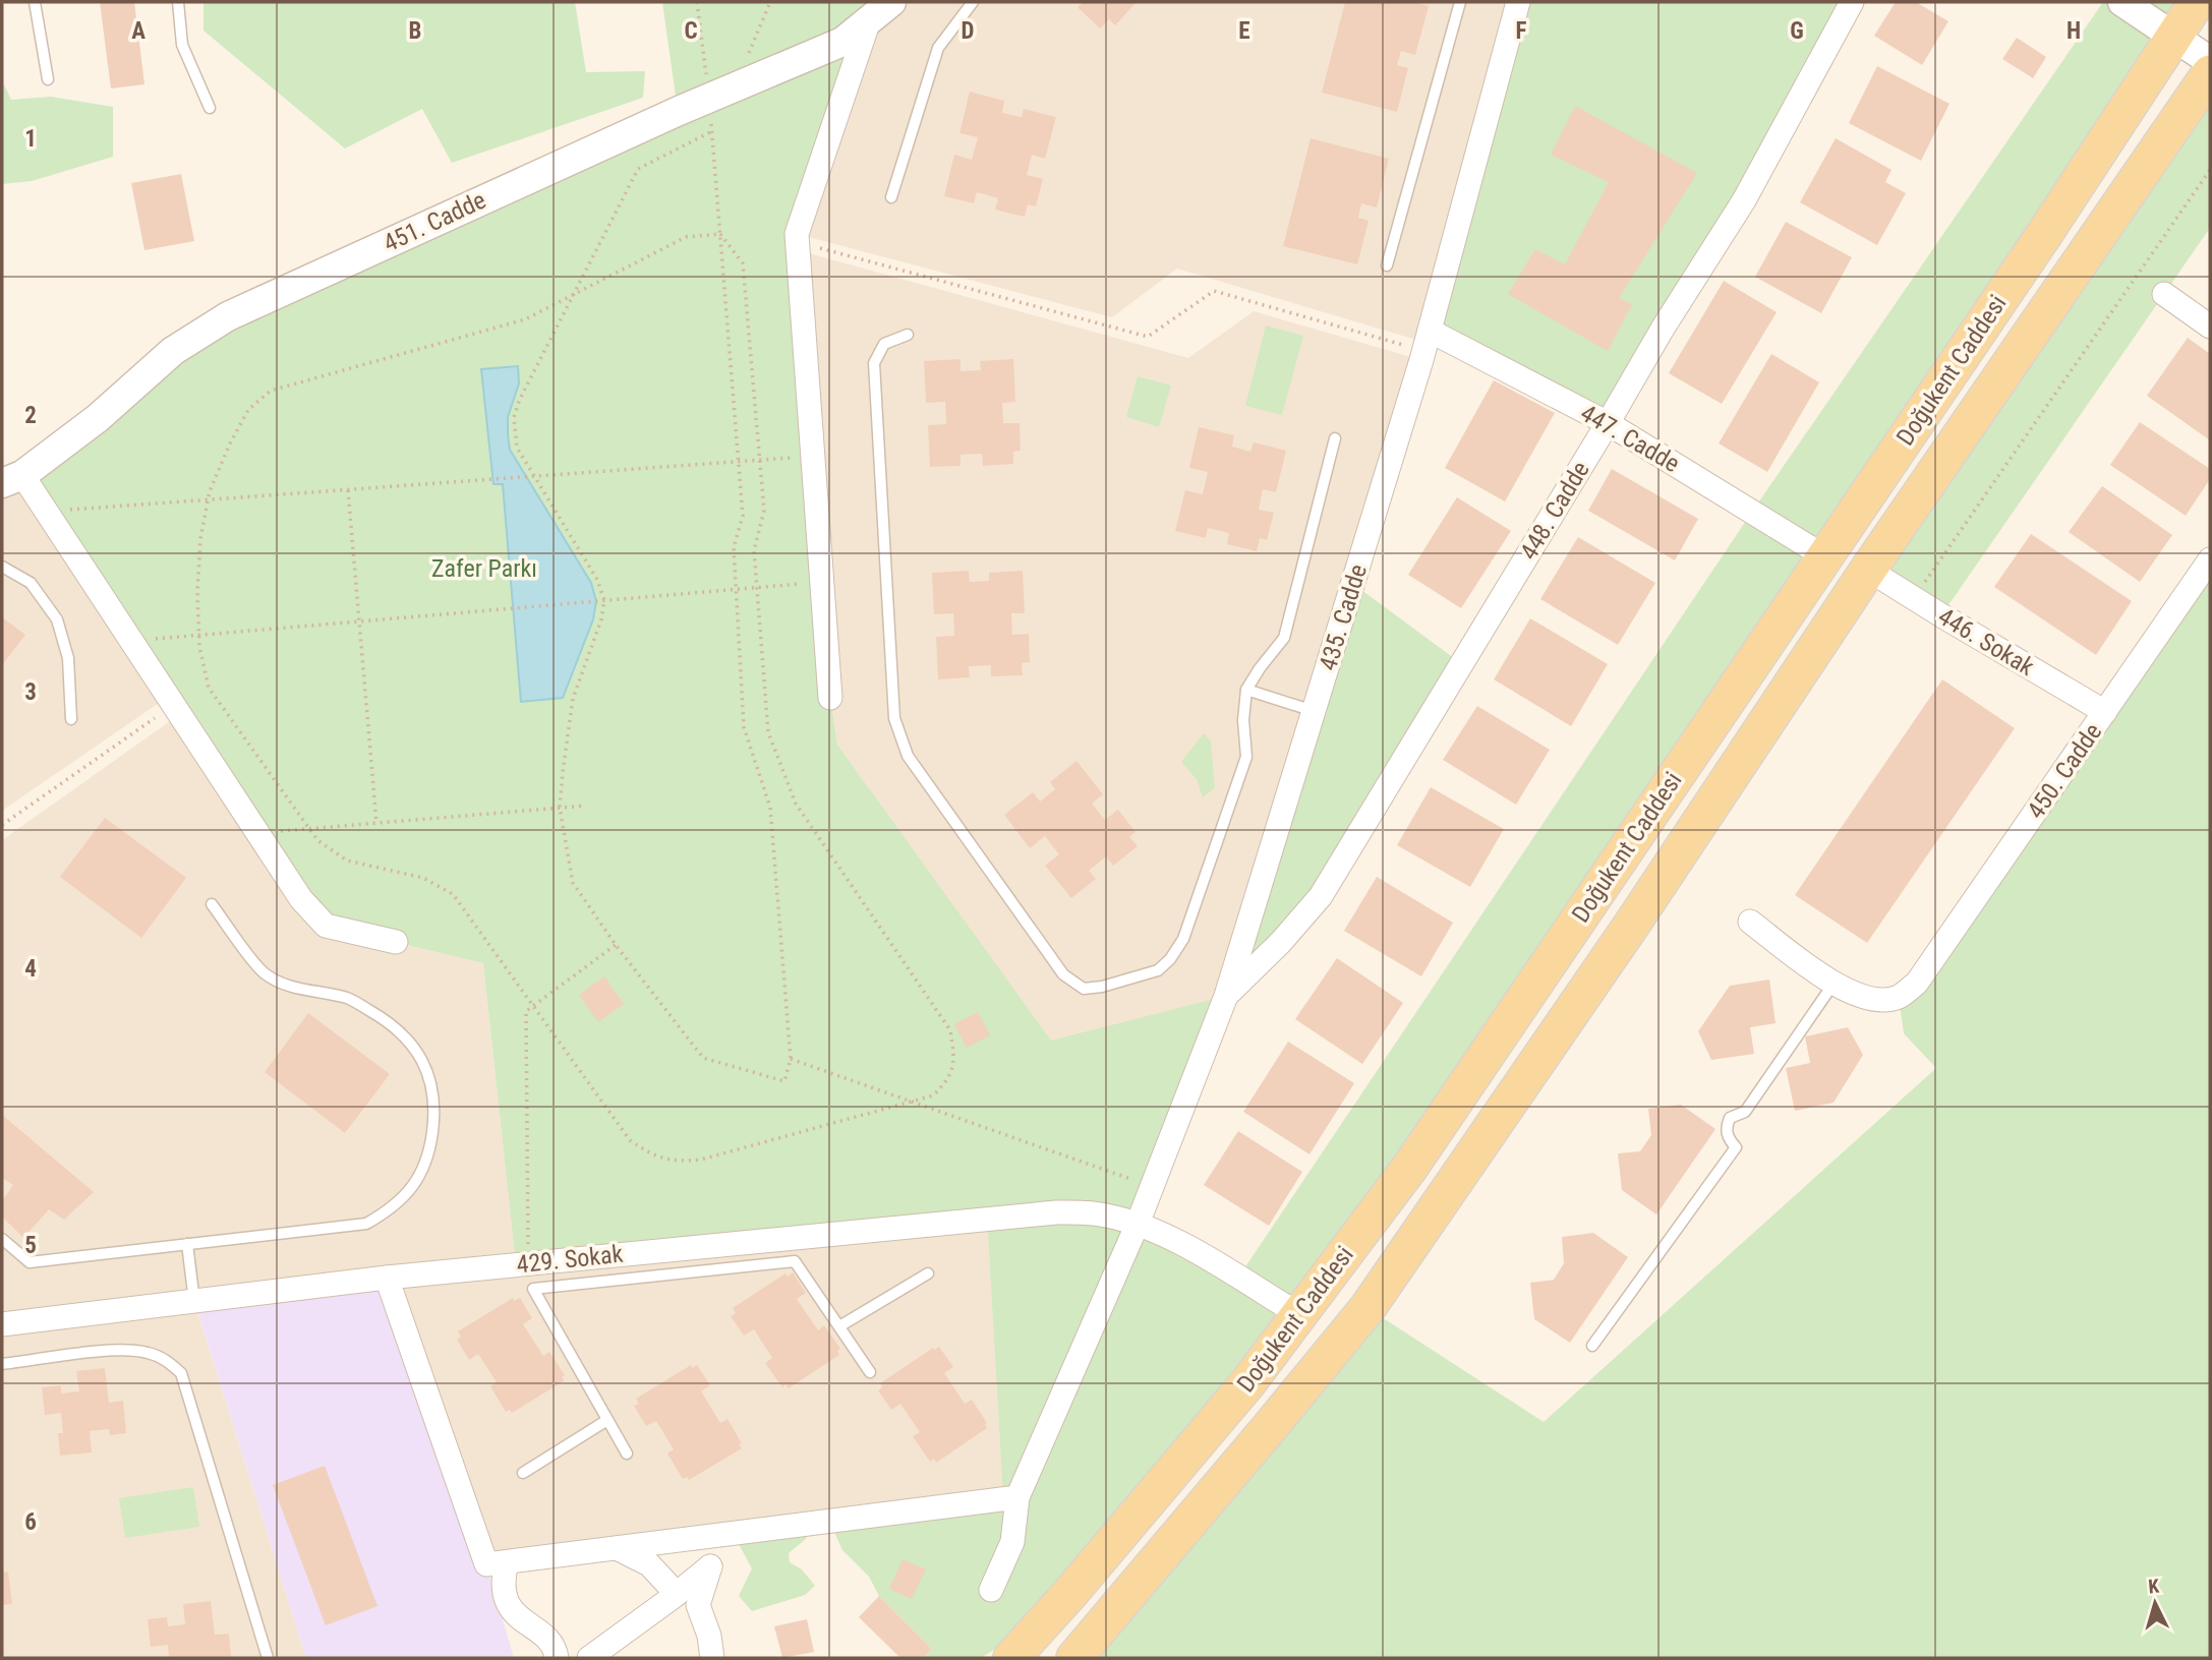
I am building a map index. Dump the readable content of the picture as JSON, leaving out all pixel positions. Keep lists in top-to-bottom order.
{
  "streets": {
    "main road": ["Doğukent Caddesi"],
    "street": [
      "451. Cadde",
      "447. Cadde",
      "448. Cadde",
      "435. Cadde",
      "446. Sokak",
      "450. Cadde",
      "429. Sokak"
    ]
  },
  "crossings": [
    ["Doğukent Caddesi", "447. Cadde"],
    ["Doğukent Caddesi", "446. Sokak"],
    ["Doğukent Caddesi", "429. Sokak"],
    ["447. Cadde", "448. Cadde"],
    ["447. Cadde", "435. Cadde"],
    ["448. Cadde", "435. Cadde"],
    ["435. Cadde", "429. Sokak"],
    ["446. Sokak", "450. Cadde"]
  ],
  "parks": ["Zafer Parkı"],
  "north": "top",
  "grid": {
    "columns": [
      "A",
      "B",
      "C",
      "D",
      "E",
      "F",
      "G",
      "H"
    ],
    "rows": [
      "1",
      "2",
      "3",
      "4",
      "5",
      "6"
    ]
  }
}
